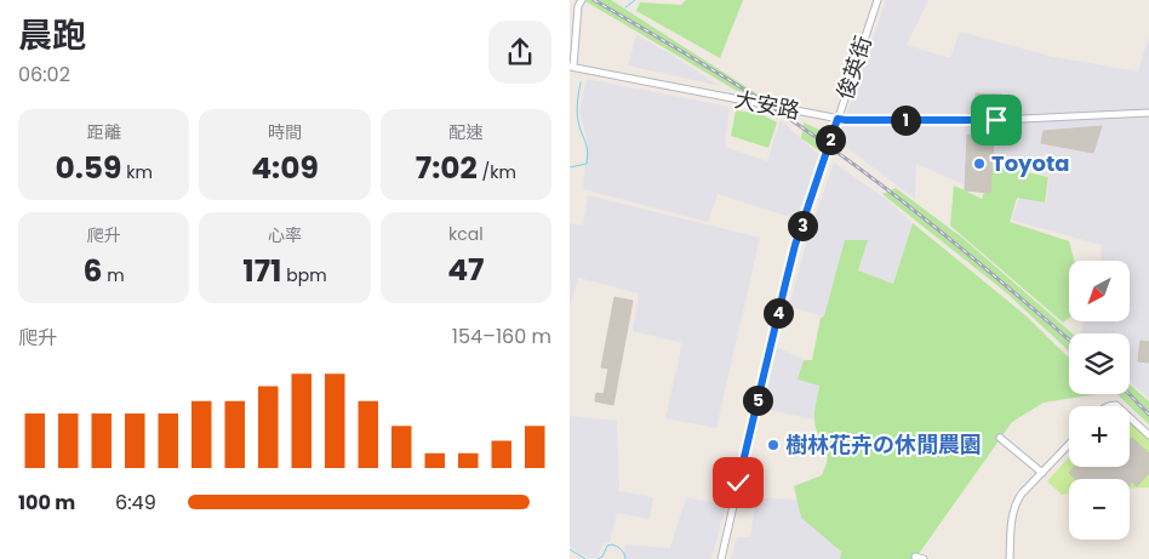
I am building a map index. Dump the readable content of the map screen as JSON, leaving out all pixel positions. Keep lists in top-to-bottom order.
{
  "streets": {
    "street": ["俊英街", "大安路"]
  },
  "crossings": [
    ["俊英街", "大安路"]
  ],
  "places": ["Toyota", "樹林花卉の休閒農園"],
  "north": "bottom left",
  "page": {
    "heading": ["晨跑", "06:02"],
    "stats": [
      ["距離", "0.59 km"],
      ["時間", "4:09"],
      ["配速", "7:02 /km"],
      ["爬升", "6 m"],
      ["心率", "171 bpm"],
      ["kcal", "47"]
    ],
    "pins": [
      "1",
      "2",
      "3",
      "4",
      "5"
    ],
    "map_buttons": ["+", "−"],
    "chart": ["爬升", "154–160 m"],
    "list": [
      {
        "name": "100 m",
        "note": "6:49"
      }
    ]
  }
}
